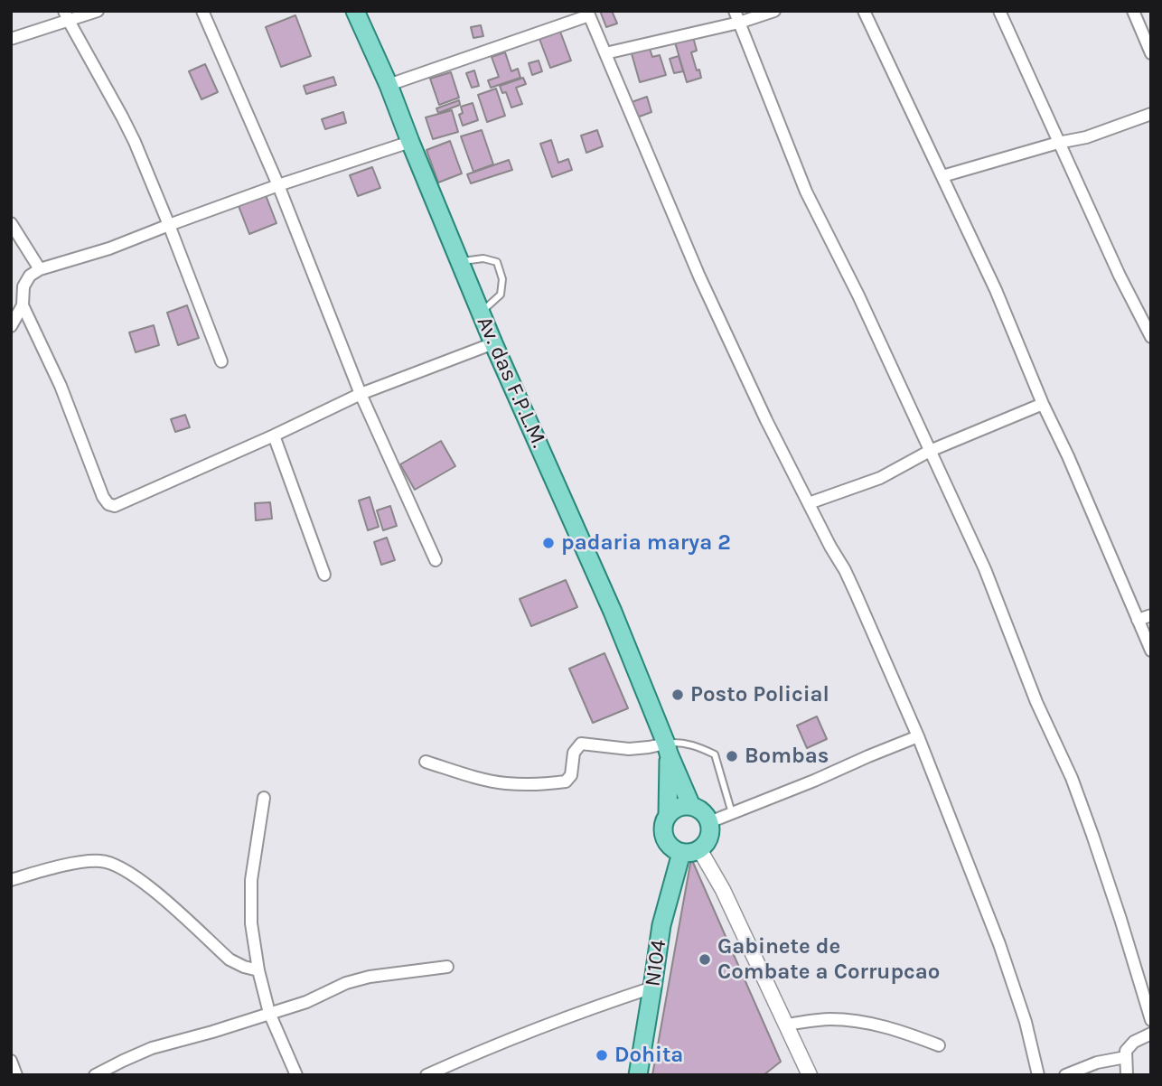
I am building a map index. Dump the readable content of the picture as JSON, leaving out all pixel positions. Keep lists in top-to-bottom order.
{
  "streets": {
    "main road": ["Av. das F.P.L.M.", "N104"]
  },
  "crossings": [
    ["Av. das F.P.L.M.", "N104"]
  ],
  "places": [
    "padaria marya 2",
    "Posto Policial",
    "Bombas",
    "Gabinete de Combate a Corrupcao",
    "Dohita"
  ]
}
